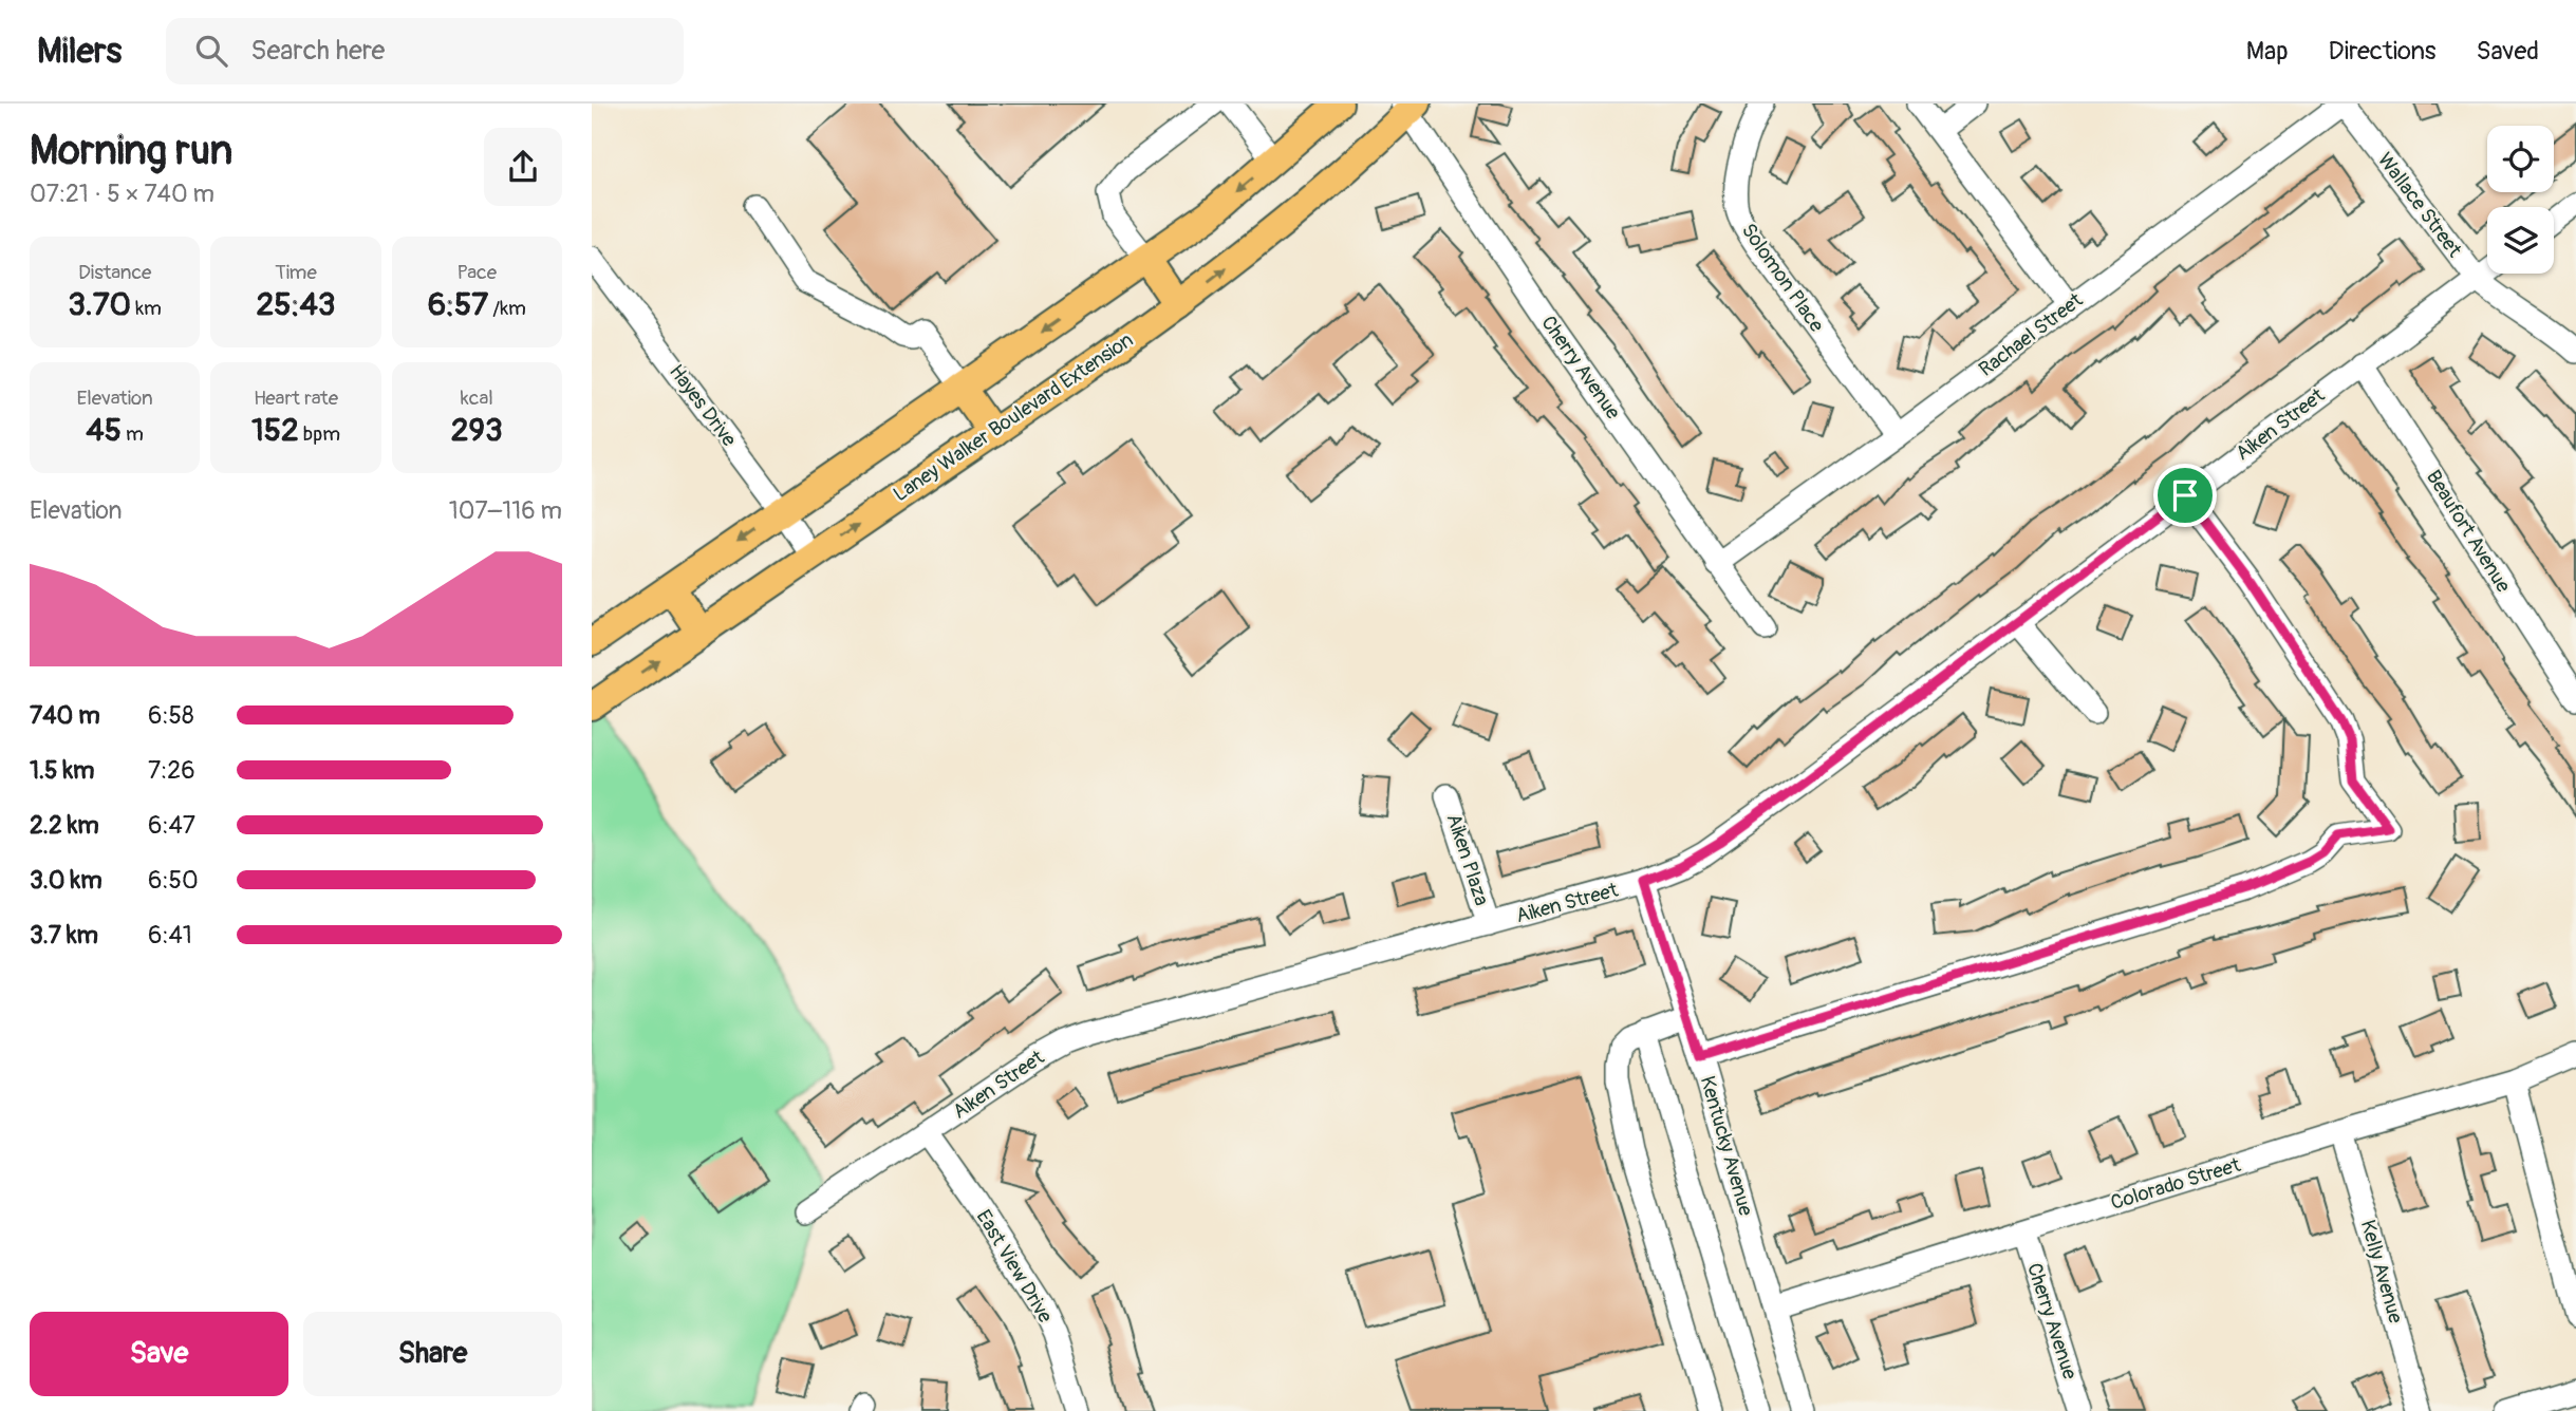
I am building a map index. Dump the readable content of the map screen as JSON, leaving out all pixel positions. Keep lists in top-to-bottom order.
{
  "streets": {
    "main road": ["Laney Walker Boulevard Extension"],
    "street": [
      "Wallace Street",
      "Solomon Place",
      "Rachael Street",
      "Cherry Avenue",
      "Hayes Drive",
      "Aiken Street",
      "Beaufort Avenue",
      "Aiken Plaza",
      "Kentucky Avenue",
      "Colorado Street",
      "East View Drive",
      "Kelly Avenue"
    ]
  },
  "crossings": [
    ["Wallace Street", "Rachael Street"],
    ["Wallace Street", "Aiken Street"],
    ["Solomon Place", "Rachael Street"],
    ["Rachael Street", "Cherry Avenue"],
    ["Cherry Avenue", "Laney Walker Boulevard Extension"],
    ["Cherry Avenue", "Colorado Street"],
    ["Hayes Drive", "Laney Walker Boulevard Extension"],
    ["Aiken Street", "Beaufort Avenue"],
    ["Aiken Street", "Aiken Plaza"],
    ["Aiken Street", "Kentucky Avenue"],
    ["Aiken Street", "East View Drive"],
    ["Kentucky Avenue", "Colorado Street"],
    ["Colorado Street", "Kelly Avenue"]
  ],
  "page": {
    "header": "Milers",
    "search": "Search here",
    "nav": ["Map", "Directions", "Saved"],
    "heading": ["Morning run", "07:21 · 5 × 740 m"],
    "stats": [
      ["Distance", "3.70 km"],
      ["Time", "25:43"],
      ["Pace", "6:57 /km"],
      ["Elevation", "45 m"],
      ["Heart rate", "152 bpm"],
      ["kcal", "293"]
    ],
    "chart": ["Elevation", "107–116 m"],
    "list": [
      {
        "name": "740 m",
        "note": "6:58"
      },
      {
        "name": "1.5 km",
        "note": "7:26"
      },
      {
        "name": "2.2 km",
        "note": "6:47"
      },
      {
        "name": "3.0 km",
        "note": "6:50"
      },
      {
        "name": "3.7 km",
        "note": "6:41"
      }
    ],
    "buttons": ["Save", "Share"]
  }
}
